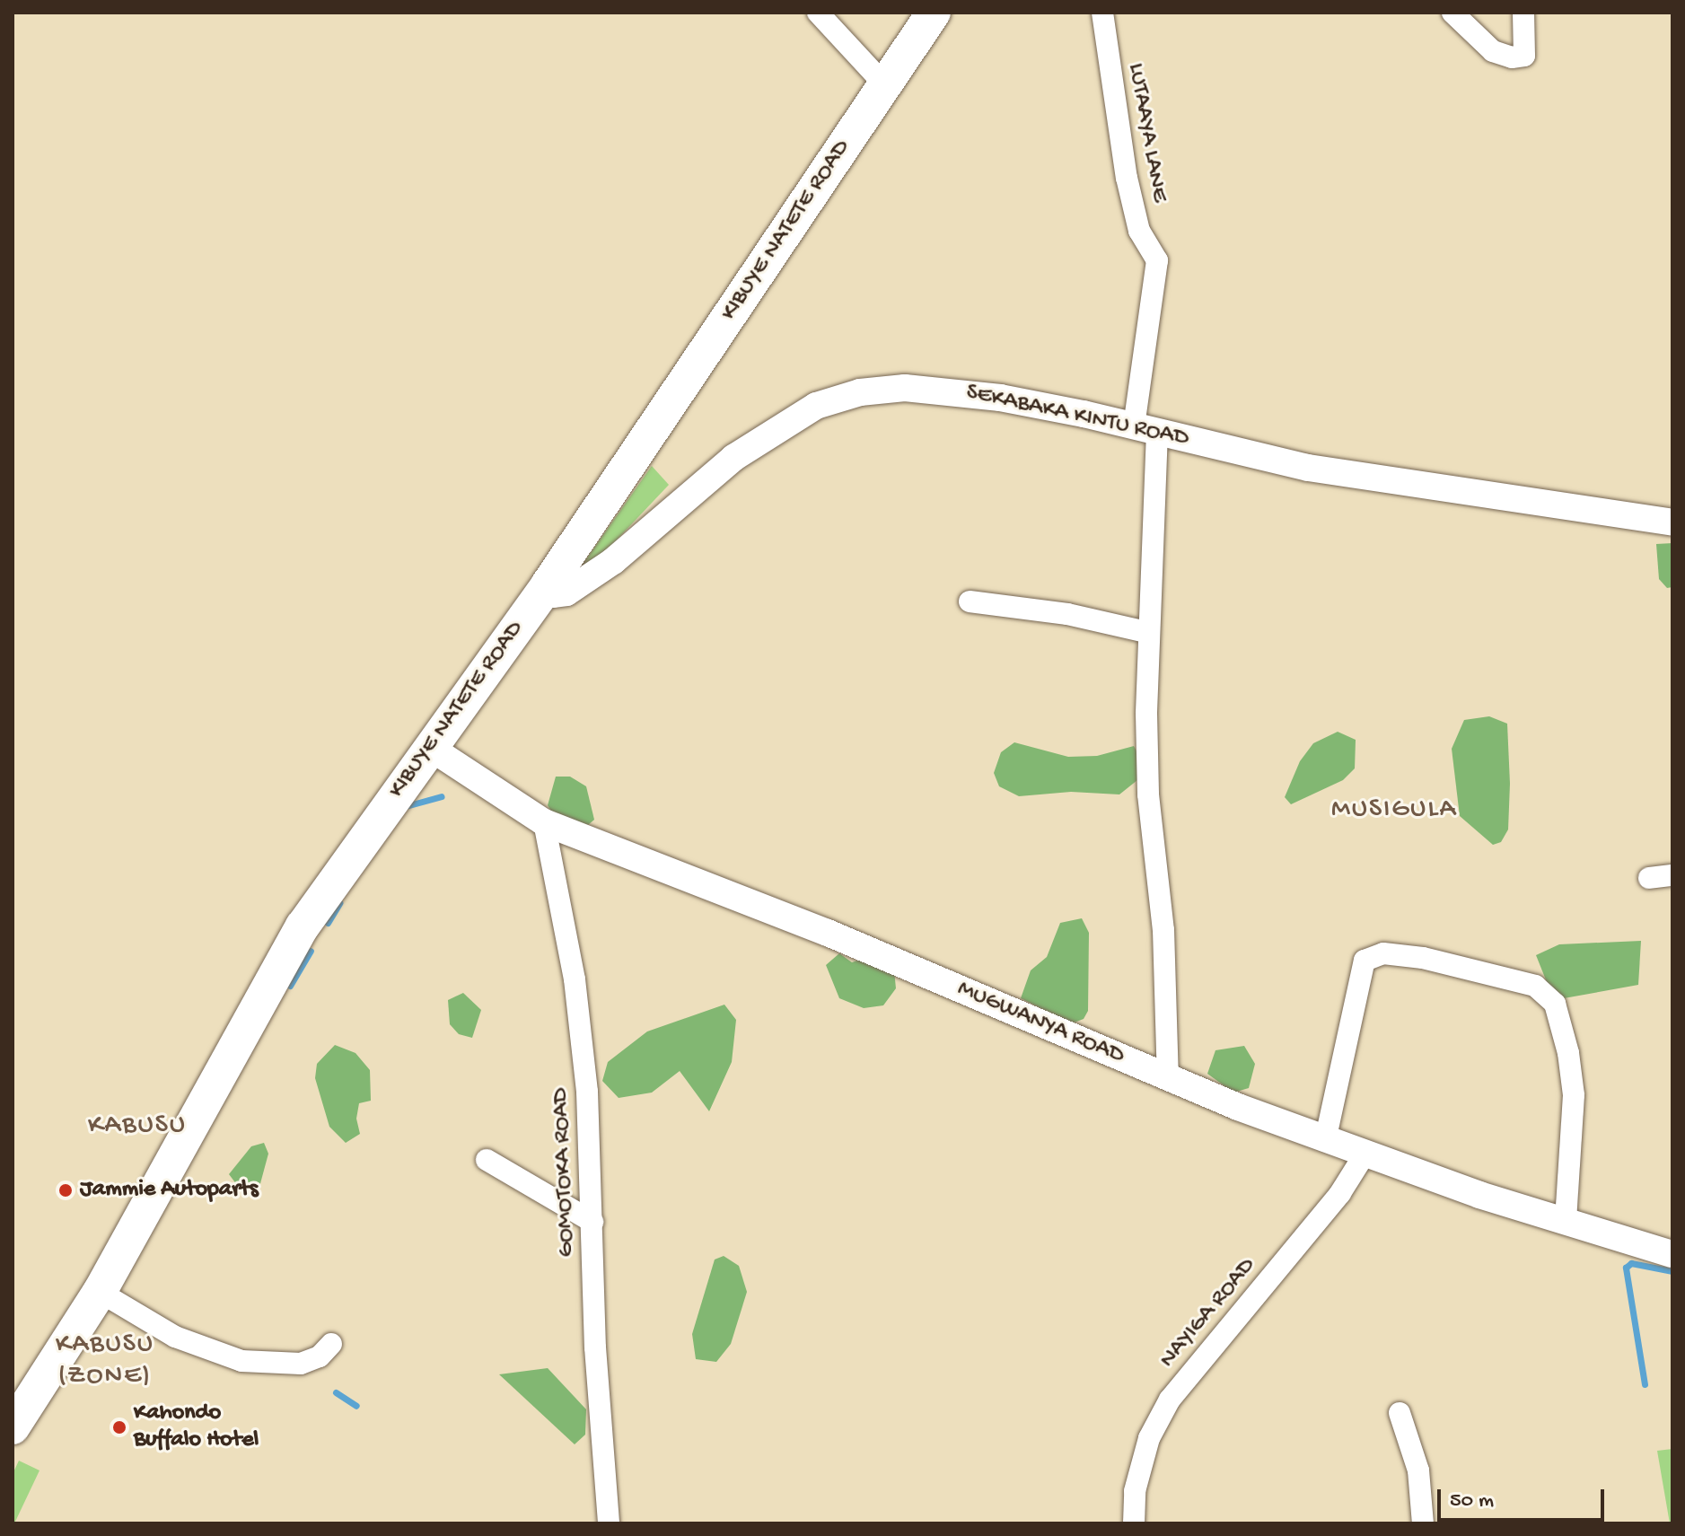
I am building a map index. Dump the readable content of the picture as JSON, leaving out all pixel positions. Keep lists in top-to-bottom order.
{
  "streets": {
    "main road": ["KIBUYE NATETE ROAD"],
    "street": [
      "LUTAAYA LANE",
      "SEKABAKA KINTU ROAD",
      "MUGWANYA ROAD",
      "GOMOTOKA ROAD",
      "NAYIGA ROAD"
    ]
  },
  "crossings": [
    ["LUTAAYA LANE", "SEKABAKA KINTU ROAD"],
    ["LUTAAYA LANE", "MUGWANYA ROAD"],
    ["KIBUYE NATETE ROAD", "SEKABAKA KINTU ROAD"],
    ["KIBUYE NATETE ROAD", "MUGWANYA ROAD"],
    ["MUGWANYA ROAD", "GOMOTOKA ROAD"],
    ["MUGWANYA ROAD", "NAYIGA ROAD"]
  ],
  "districts": ["MUSIGULA", "KABUSU", "KABUSU (ZONE)"],
  "places": ["Jammie Autoparts", "Kahondo Buffalo Hotel"],
  "scale_bar": "50 m"
}
